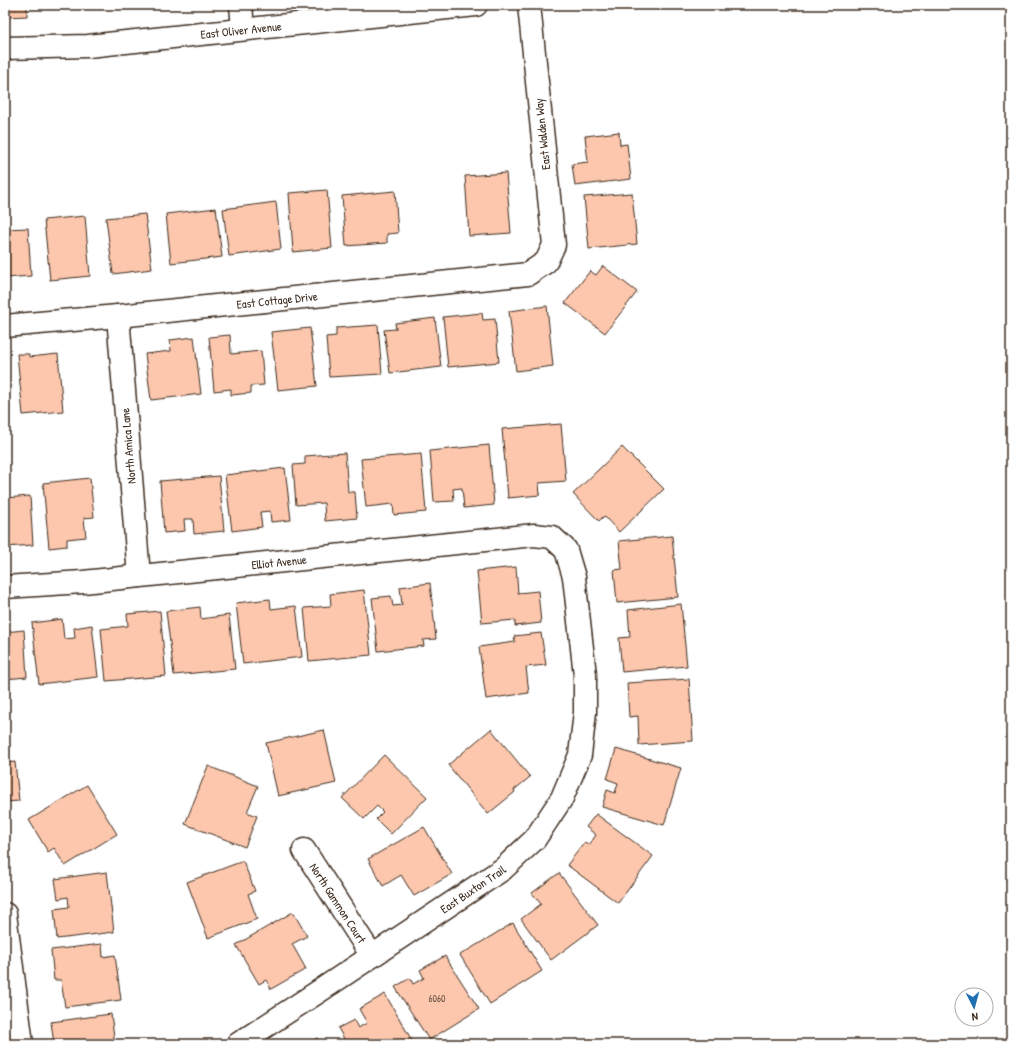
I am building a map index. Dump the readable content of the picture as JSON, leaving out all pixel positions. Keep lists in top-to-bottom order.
{
  "streets": {
    "street": [
      "East Oliver Avenue",
      "East Walden Way",
      "East Cottage Drive",
      "North Amica Lane",
      "Elliot Avenue",
      "East Buxton Trail",
      "North Gammon Court"
    ]
  },
  "crossings": [
    ["East Walden Way", "East Cottage Drive"],
    ["East Cottage Drive", "North Amica Lane"],
    ["North Amica Lane", "Elliot Avenue"],
    ["Elliot Avenue", "East Buxton Trail"],
    ["East Buxton Trail", "North Gammon Court"]
  ],
  "house_numbers": ["6060"],
  "north": "bottom"
}
